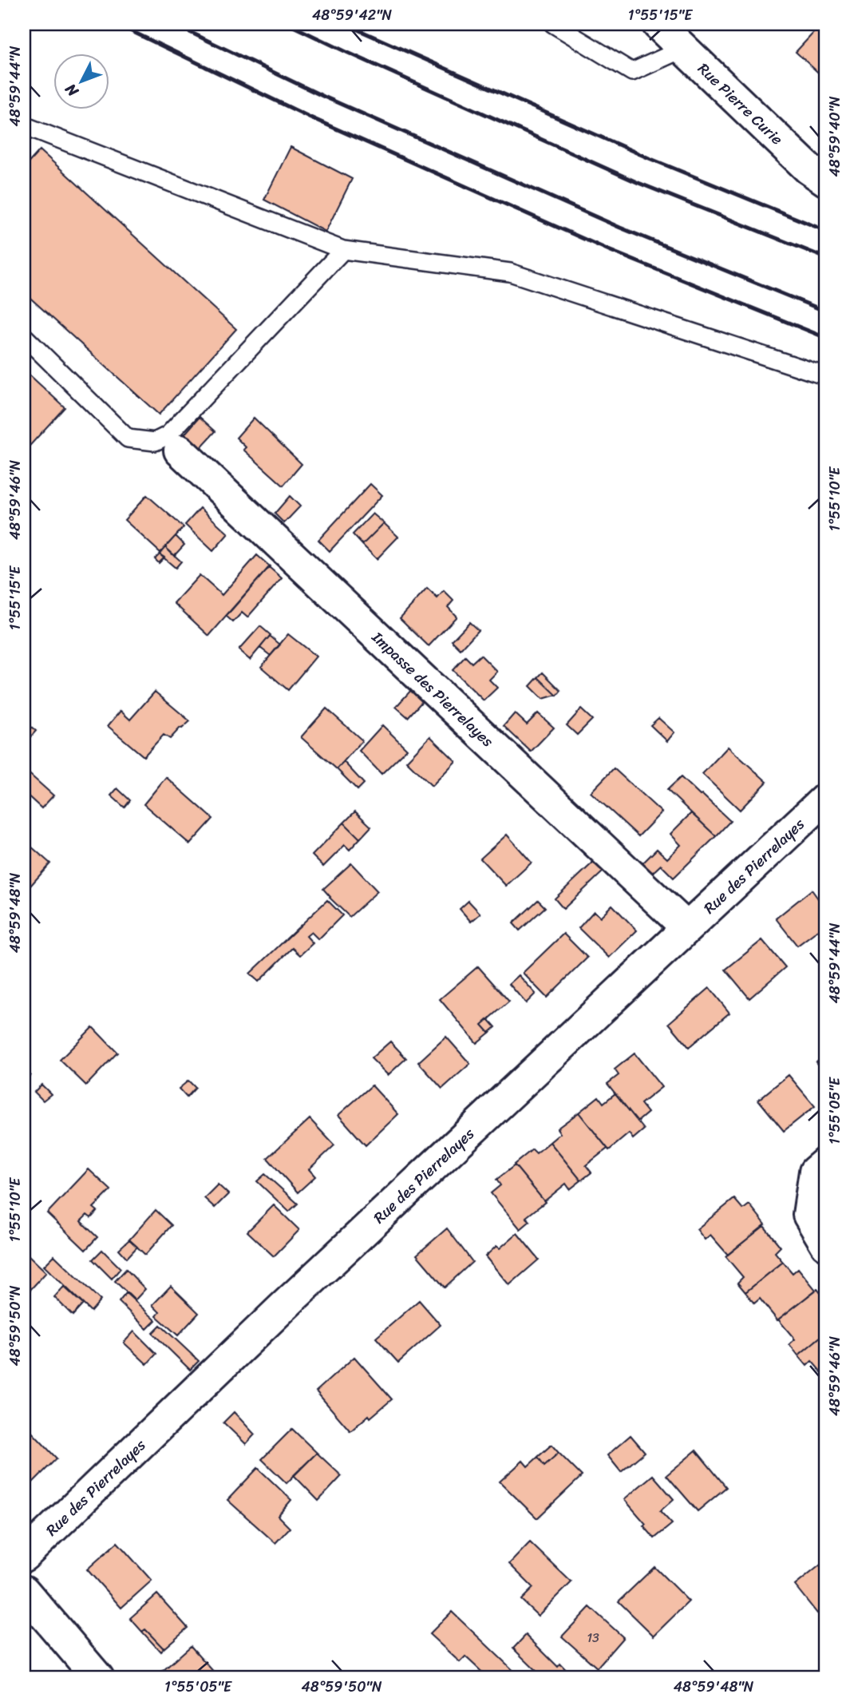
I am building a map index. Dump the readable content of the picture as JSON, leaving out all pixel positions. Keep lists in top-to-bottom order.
{
  "streets": {
    "street": ["Rue Pierre Curie", "Impasse des Pierrelayes", "Rue des Pierrelayes"]
  },
  "crossings": [
    ["Impasse des Pierrelayes", "Rue des Pierrelayes"]
  ],
  "house_numbers": ["13"],
  "north": "bottom left",
  "coordinates": [
    "48°59'42\"N",
    "1°55'15\"E",
    "48°59'44\"N",
    "48°59'40\"N",
    "1°55'10\"E",
    "48°59'46\"N",
    "48°59'48\"N",
    "1°55'05\"E",
    "48°59'50\"N"
  ]
}
